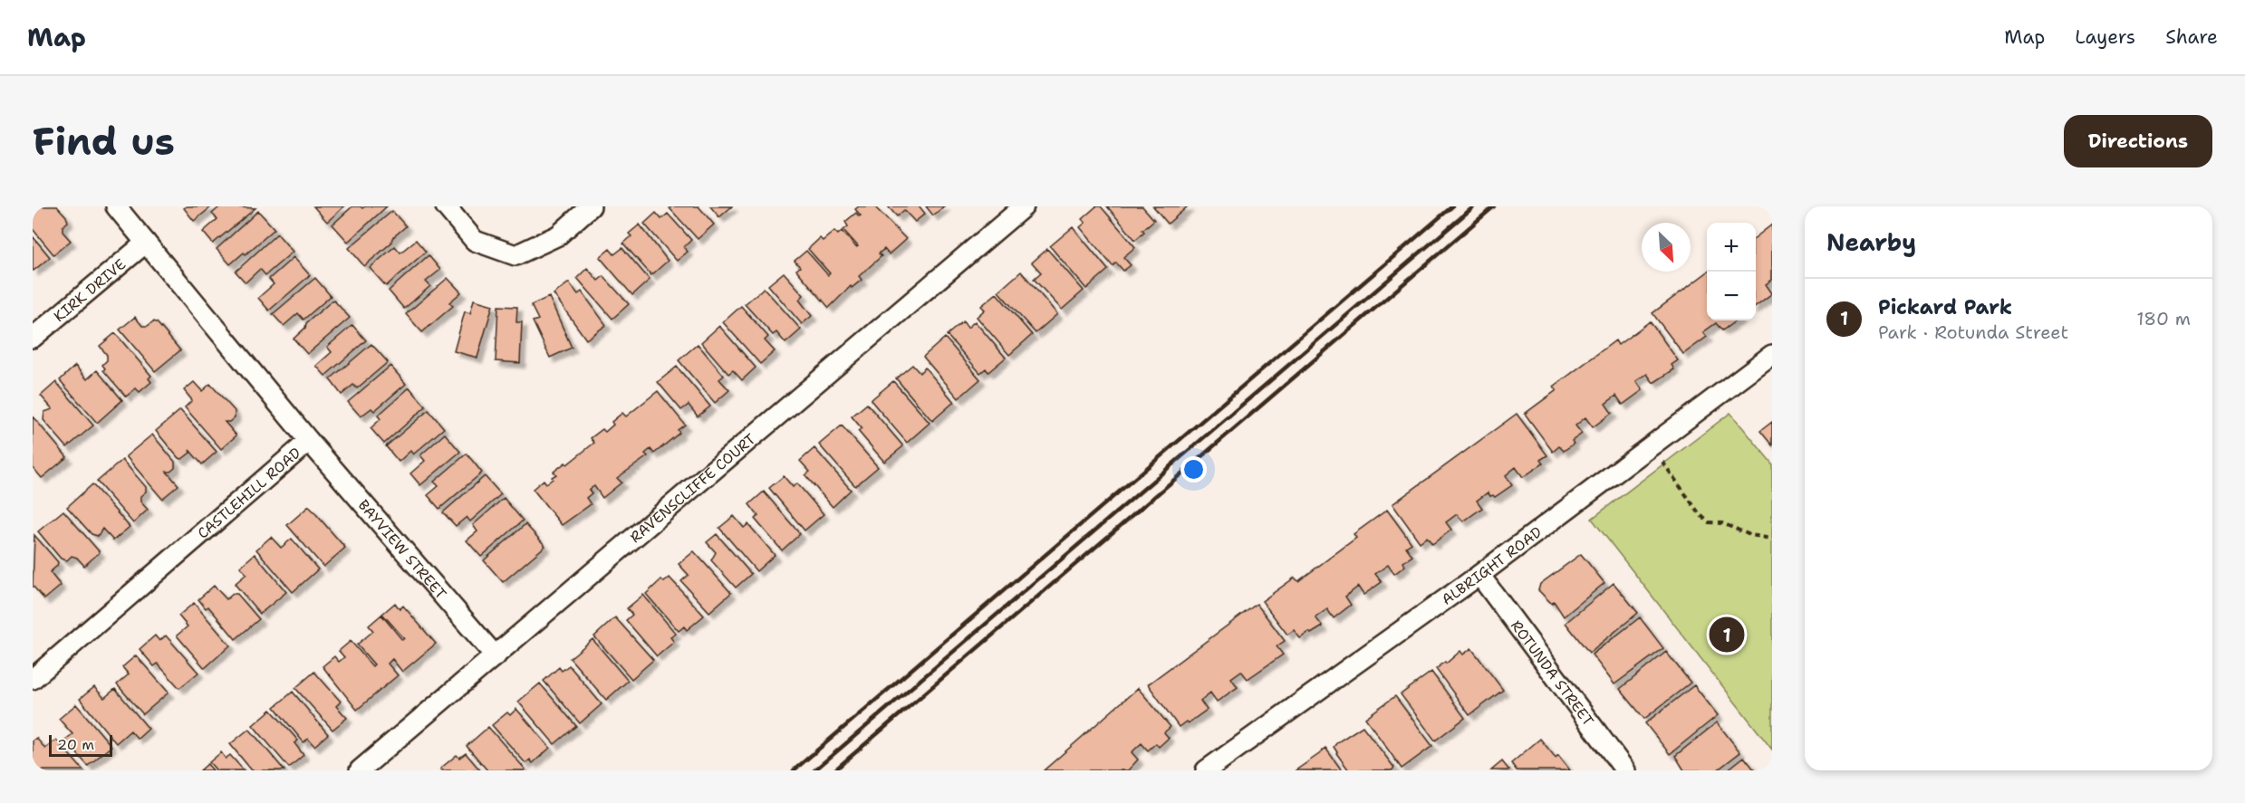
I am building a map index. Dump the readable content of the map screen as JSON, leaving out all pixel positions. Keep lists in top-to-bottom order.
{
  "streets": {
    "street": [
      "KIRK DRIVE",
      "RAVENSCLIFFE COURT",
      "CASTLEHILL ROAD",
      "BAYVIEW STREET",
      "ALBRIGHT ROAD",
      "ROTUNDA STREET"
    ]
  },
  "crossings": [
    ["KIRK DRIVE", "CASTLEHILL ROAD"],
    ["RAVENSCLIFFE COURT", "BAYVIEW STREET"],
    ["CASTLEHILL ROAD", "BAYVIEW STREET"],
    ["ALBRIGHT ROAD", "ROTUNDA STREET"]
  ],
  "scale_bar": "20 m",
  "north": "bottom right",
  "page": {
    "header": "Map",
    "nav": ["Map", "Layers", "Share"],
    "buttons": "Directions",
    "title": "Find us",
    "heading": "Nearby",
    "map_buttons": ["+", "−"],
    "list": [
      {
        "mark": "1",
        "name": "Pickard Park",
        "note": "Park · Rotunda Street",
        "value": "180 m"
      }
    ],
    "pins": "1",
    "scale": "20 m"
  }
}
